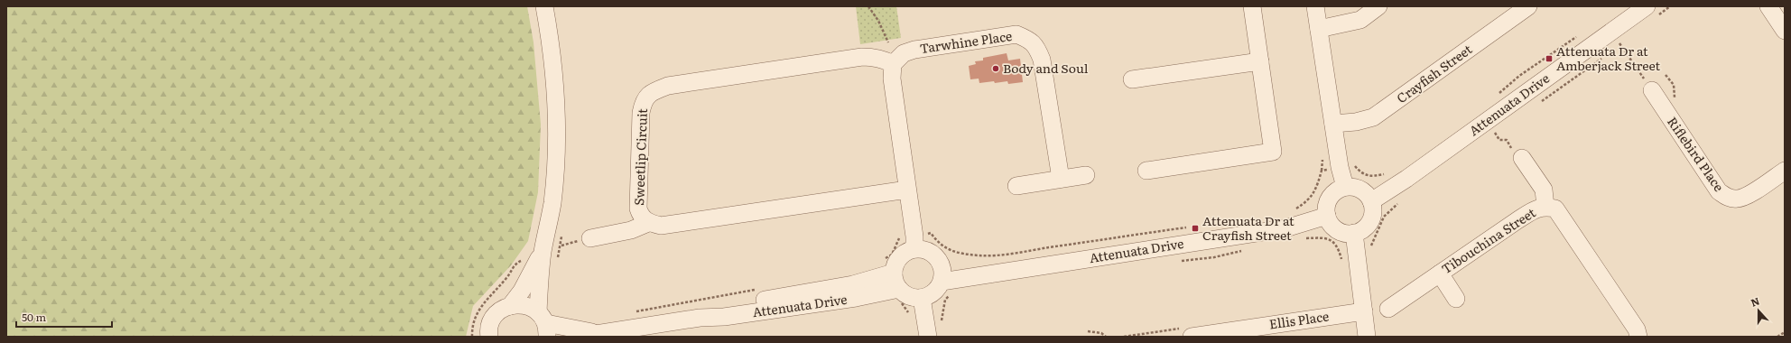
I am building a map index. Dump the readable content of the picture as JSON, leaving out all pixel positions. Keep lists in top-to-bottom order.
{
  "streets": {
    "street": [
      "Tarwhine Place",
      "Crayfish Street",
      "Attenuata Drive",
      "Riflebird Place",
      "Sweetlip Circuit",
      "Tibouchina Street",
      "Ellis Place"
    ]
  },
  "crossings": [
    ["Tarwhine Place", "Sweetlip Circuit"]
  ],
  "places": {
    "transit": ["Attenuata Dr at Amberjack Street", "Attenuata Dr at Crayfish Street"],
    "other": ["Body and Soul"]
  },
  "scale_bar": "50 m",
  "north": "top"
}
